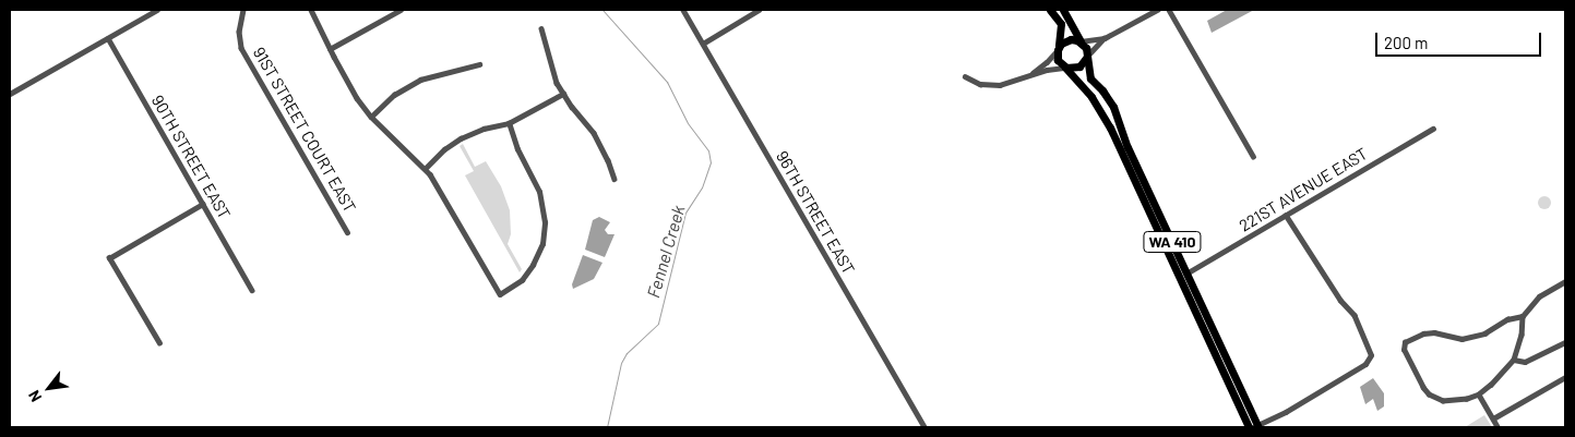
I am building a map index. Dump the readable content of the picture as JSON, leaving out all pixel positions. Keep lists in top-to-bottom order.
{
  "streets": {
    "main road": ["WA 410"],
    "street": [
      "91ST STREET COURT EAST",
      "90TH STREET EAST",
      "221ST AVENUE EAST",
      "96TH STREET EAST"
    ]
  },
  "crossings": [
    ["221ST AVENUE EAST", "WA 410"]
  ],
  "water": ["Fennel Creek"],
  "scale_bar": "200 m",
  "north": "bottom left"
}
